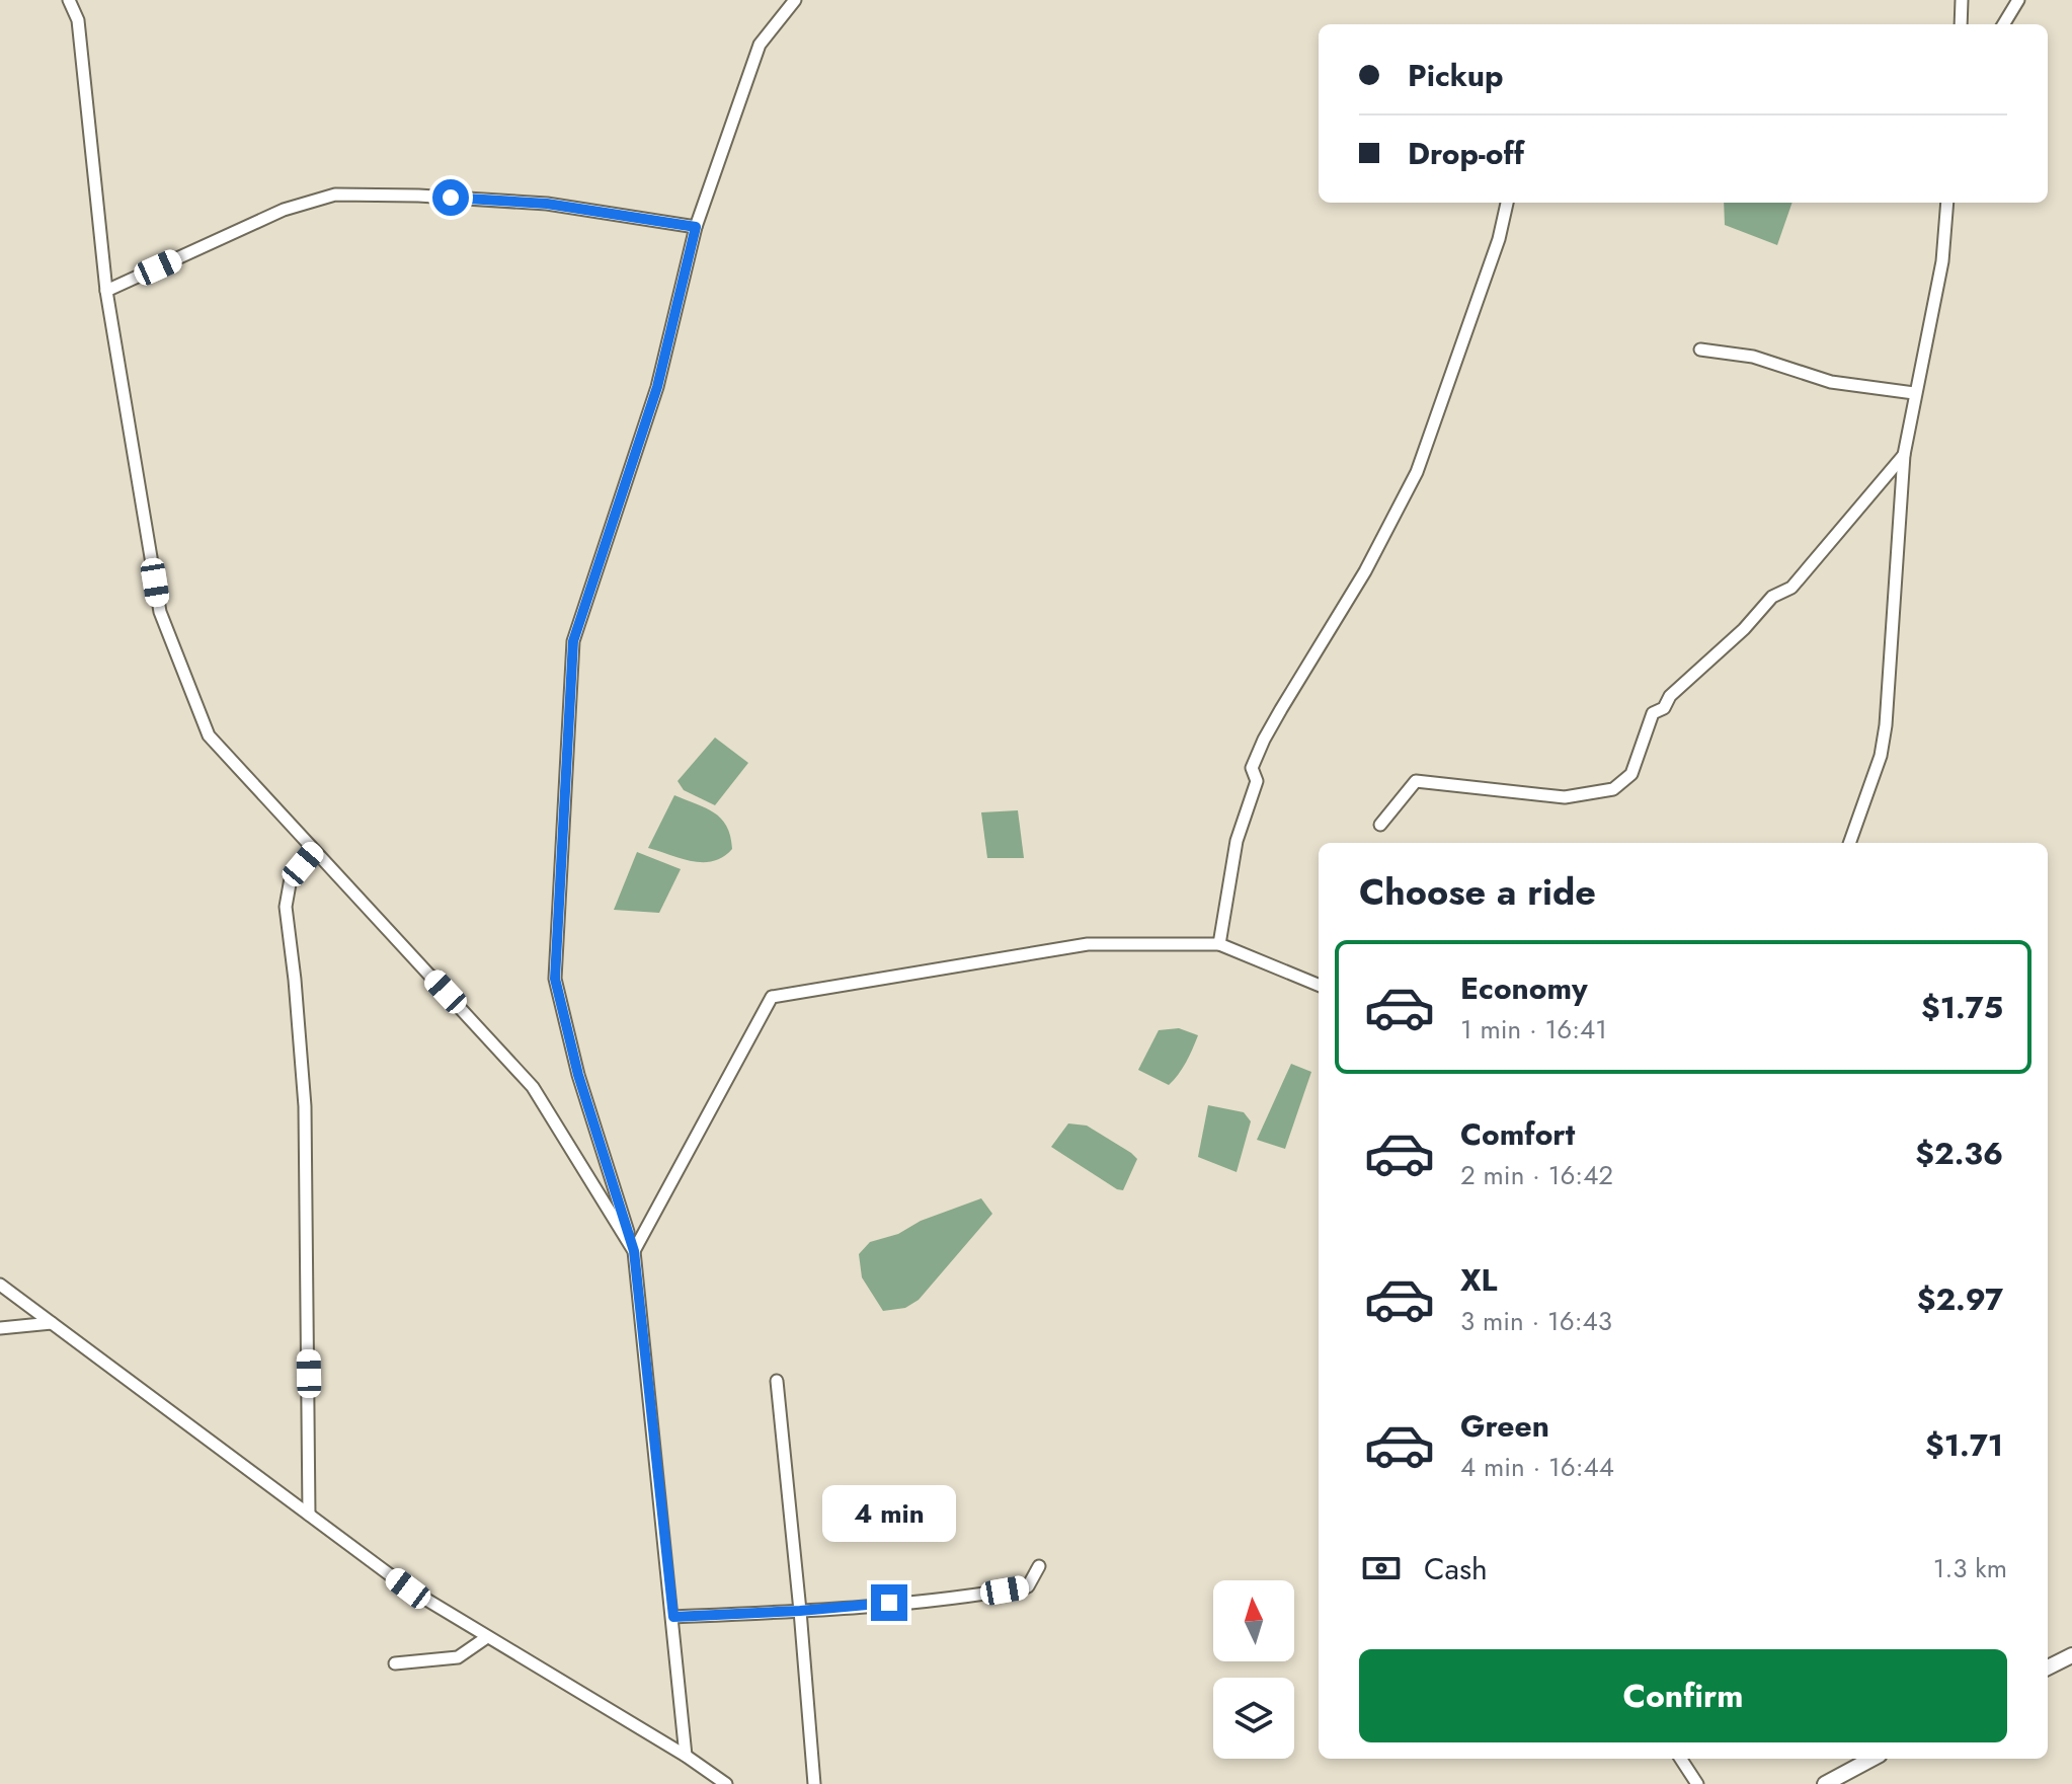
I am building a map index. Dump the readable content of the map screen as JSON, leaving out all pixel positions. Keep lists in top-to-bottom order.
{
  "north": "top",
  "page": {
    "banner": ["Pickup", "Drop-off"],
    "heading": "Choose a ride",
    "list": [
      {
        "name": "Economy",
        "note": "1 min · 16:41",
        "value": "$1.75"
      },
      {
        "name": "Comfort",
        "note": "2 min · 16:42",
        "value": "$2.36"
      },
      {
        "name": "XL",
        "note": "3 min · 16:43",
        "value": "$2.97"
      },
      {
        "name": "Green",
        "note": "4 min · 16:44",
        "value": "$1.71"
      }
    ],
    "bubble": "4 min",
    "pay": ["Cash", "1.3 km"],
    "buttons": "Confirm"
  }
}
